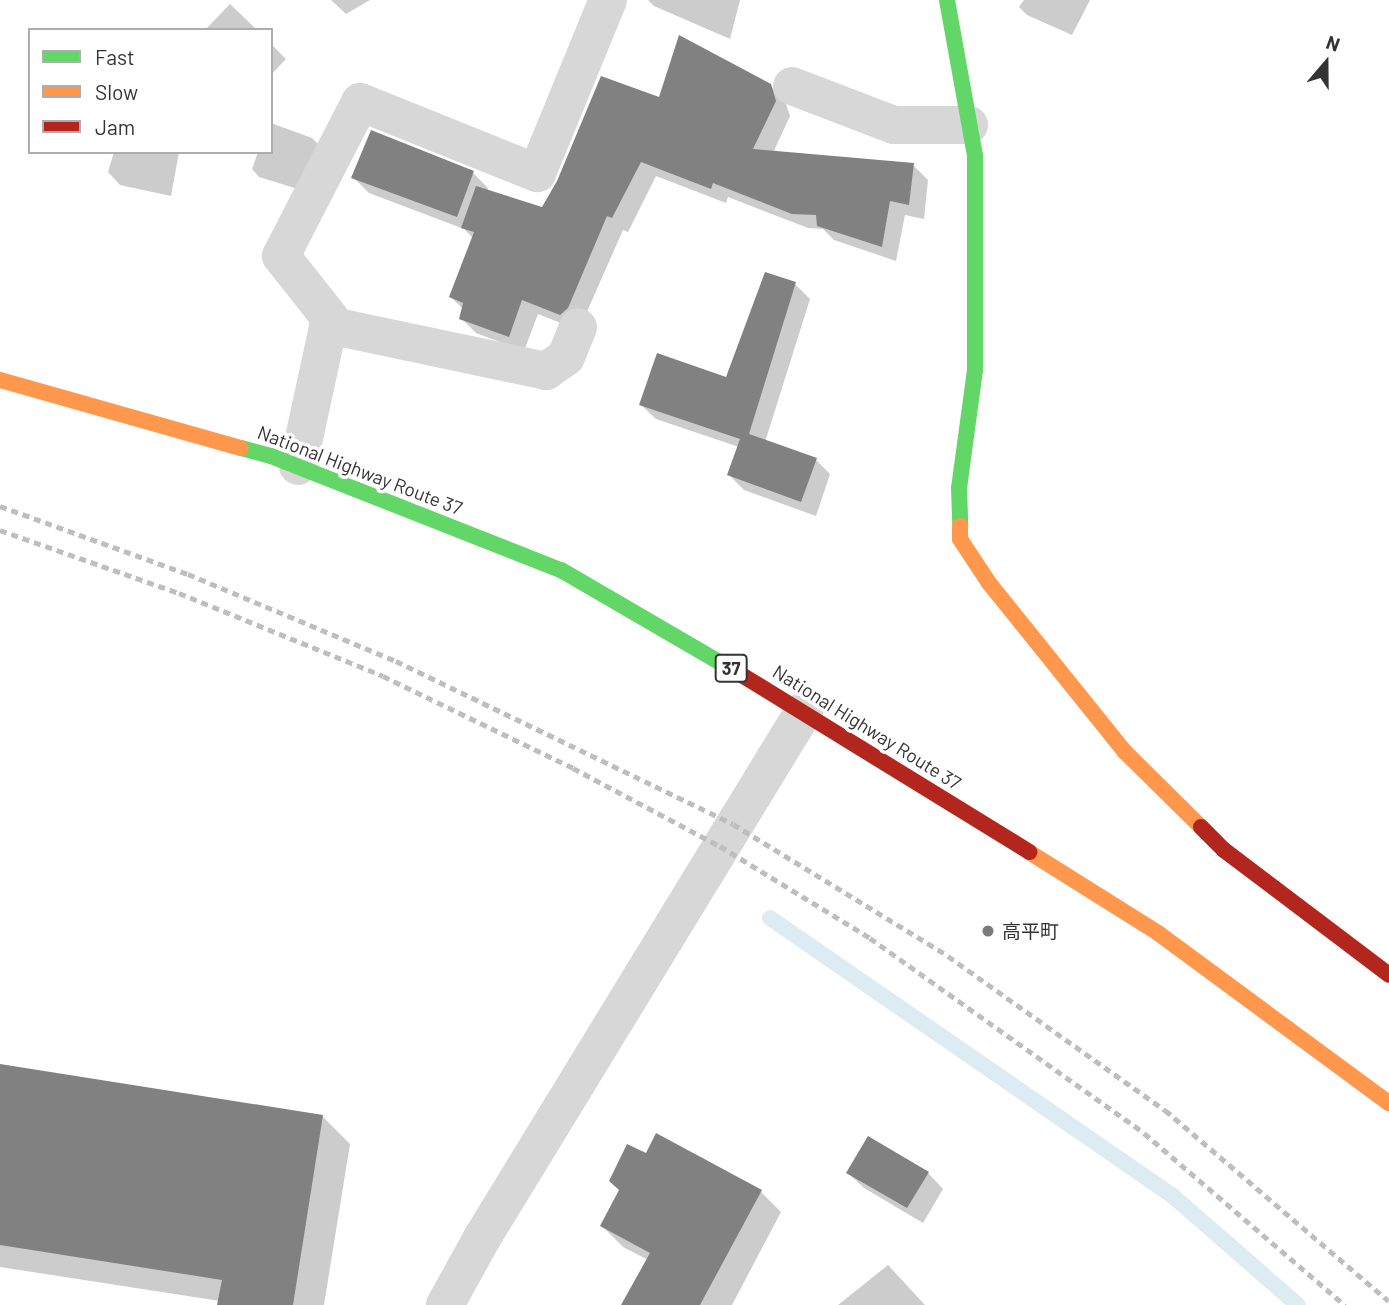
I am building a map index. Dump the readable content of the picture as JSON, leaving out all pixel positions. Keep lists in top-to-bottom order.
{
  "streets": {
    "main road": ["National Highway Route 37", "37"]
  },
  "places": ["高平町"],
  "legend": ["Fast", "Slow", "Jam"],
  "north": "top"
}
